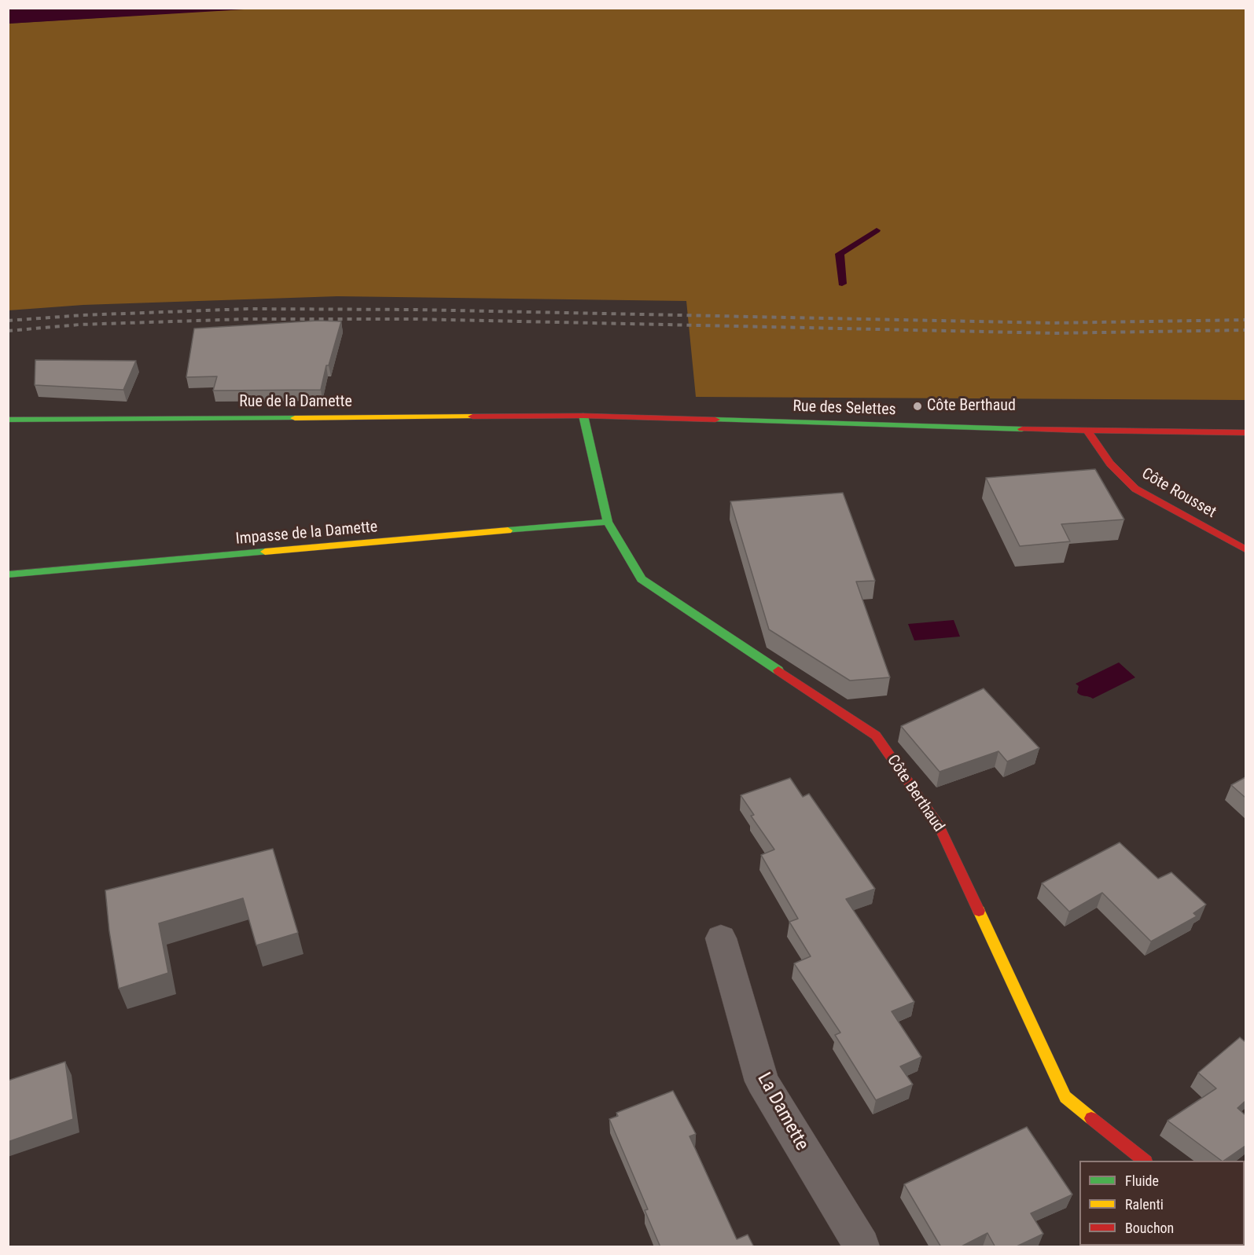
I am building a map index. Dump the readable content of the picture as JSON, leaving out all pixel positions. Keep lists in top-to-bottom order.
{
  "streets": {
    "street": [
      "Rue de la Damette",
      "Rue des Selettes",
      "Côte Rousset",
      "Impasse de la Damette",
      "Côte Berthaud",
      "La Damette"
    ]
  },
  "crossings": [
    ["Rue de la Damette", "Rue des Selettes"],
    ["Rue de la Damette", "Côte Berthaud"],
    ["Rue des Selettes", "Côte Rousset"],
    ["Rue des Selettes", "Côte Berthaud"],
    ["Impasse de la Damette", "Côte Berthaud"]
  ],
  "places": ["Côte Berthaud"],
  "legend": ["Fluide", "Ralenti", "Bouchon"]
}
